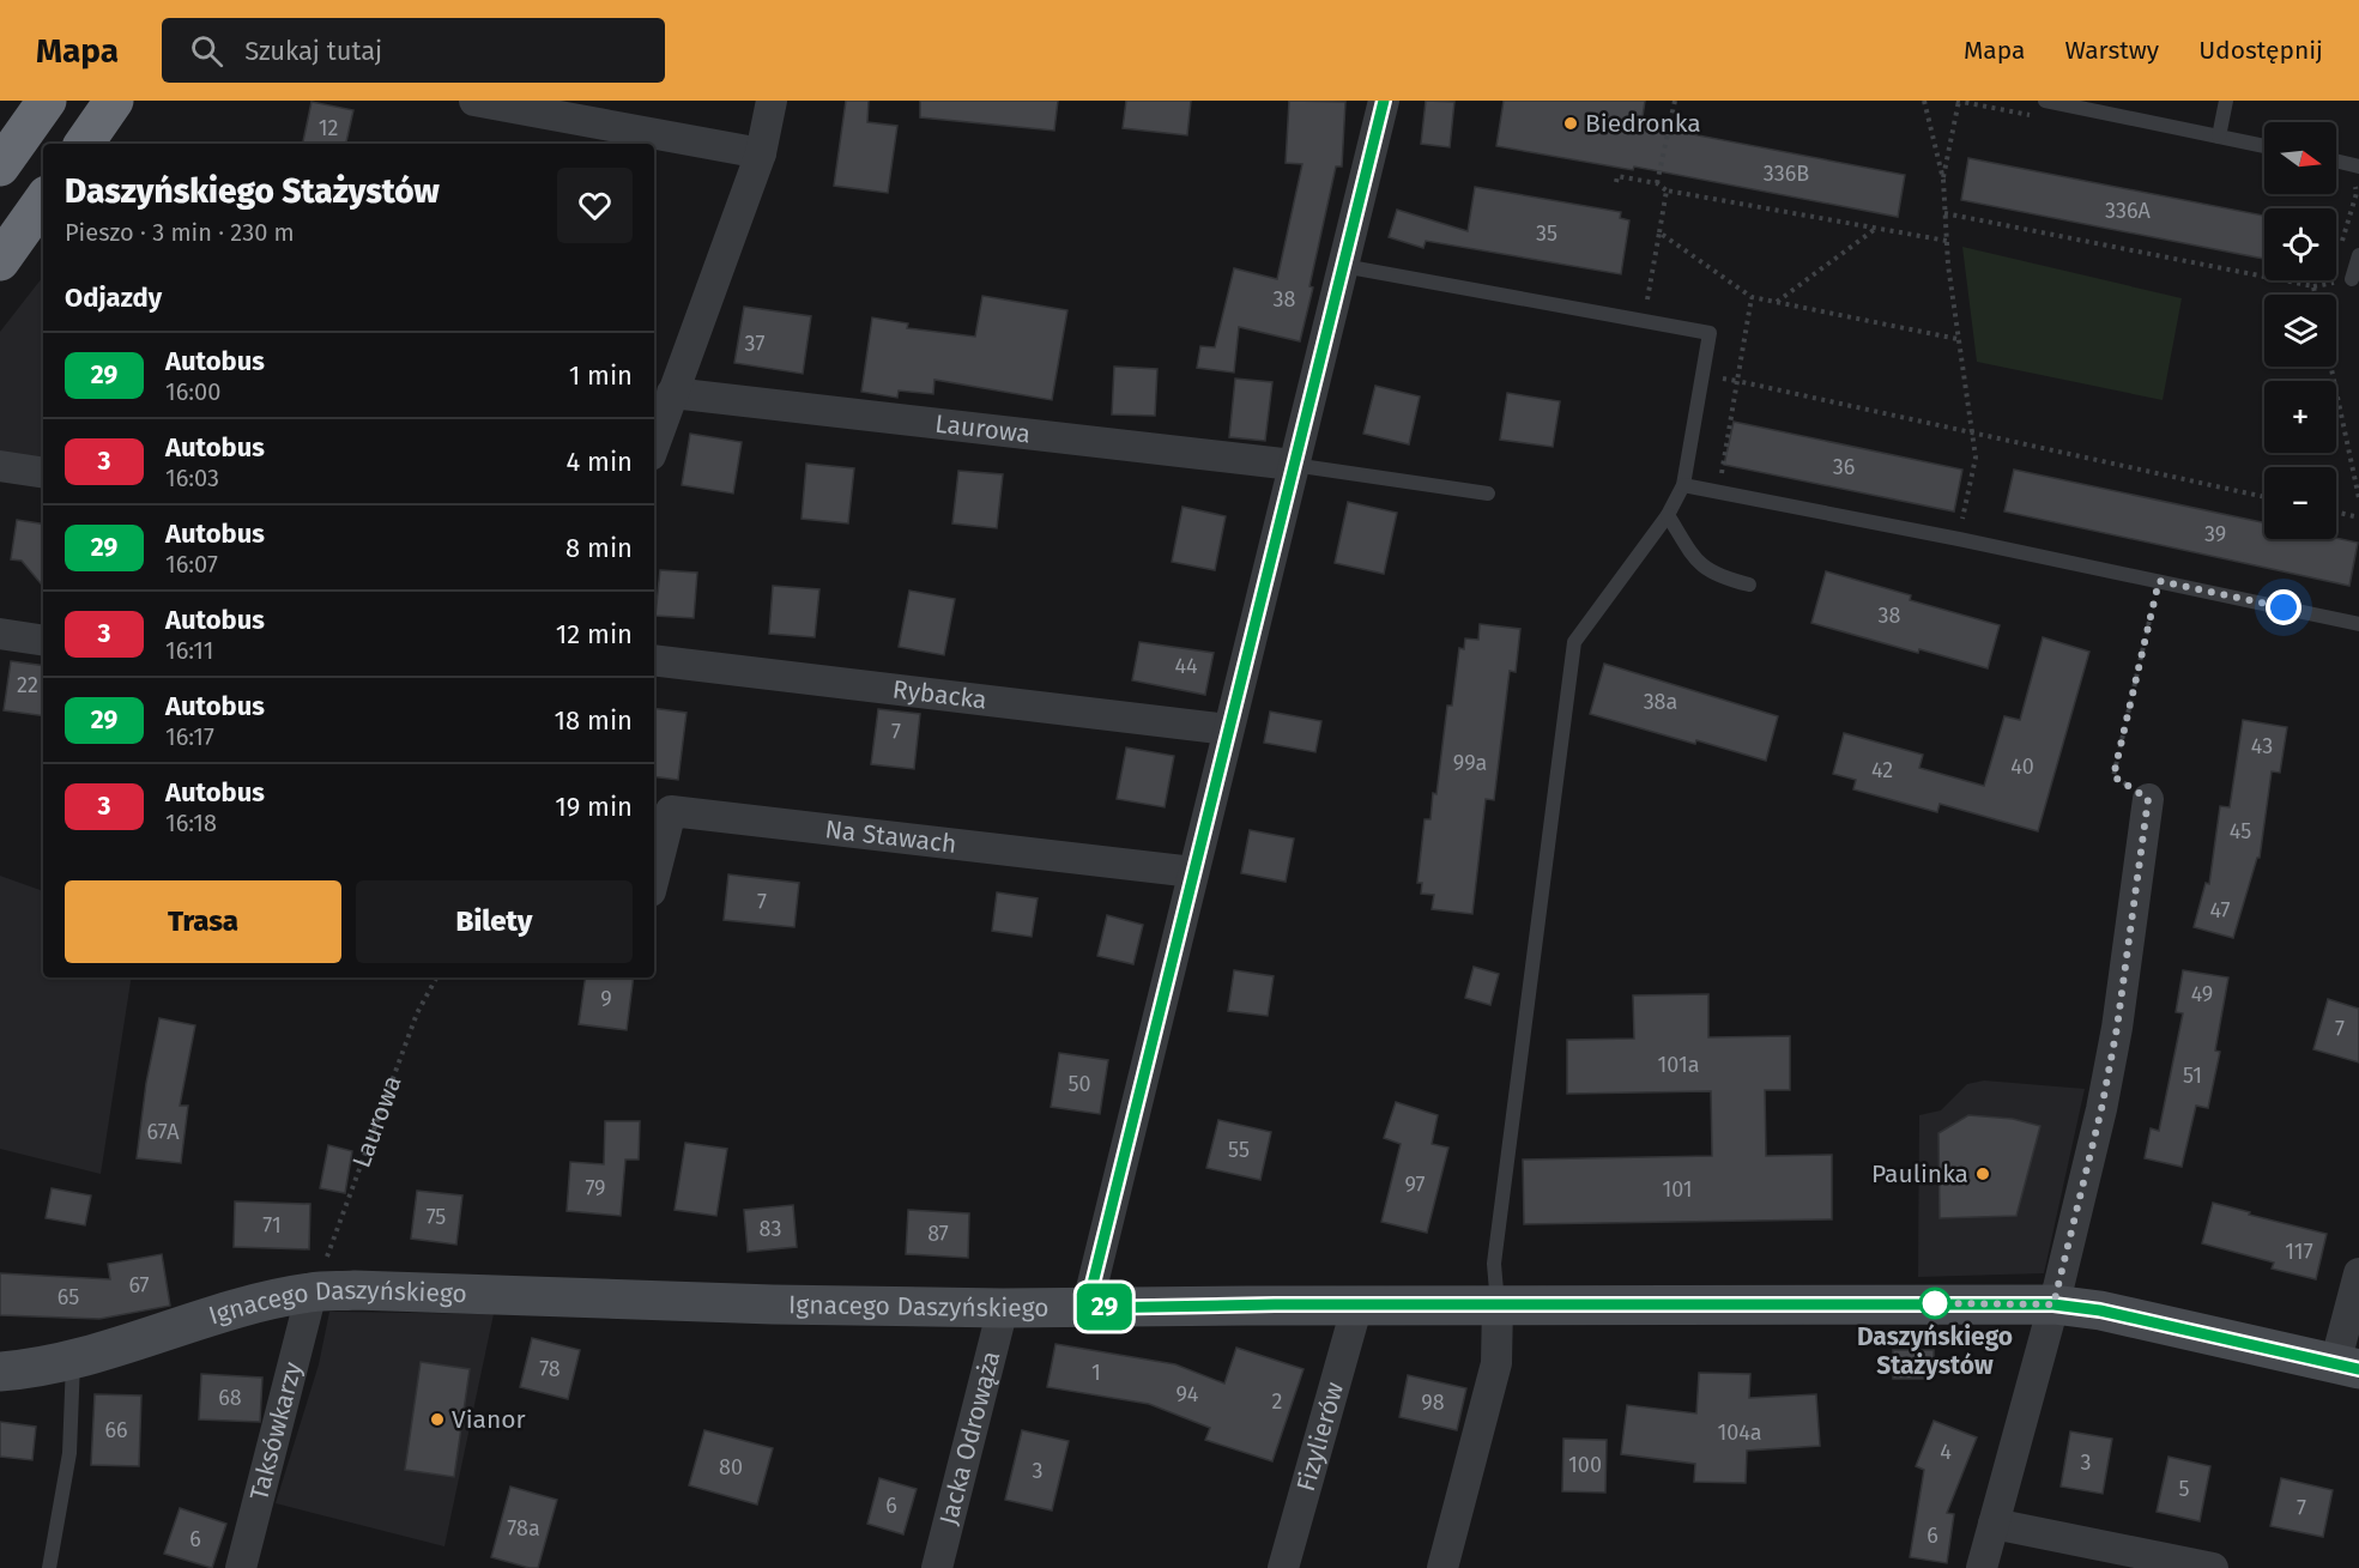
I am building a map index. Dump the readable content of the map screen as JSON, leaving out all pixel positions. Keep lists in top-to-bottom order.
{
  "streets": {
    "street": [
      "Laurowa",
      "Rybacka",
      "Na Stawach",
      "Ignacego Daszyńskiego",
      "Taksówkarzy",
      "Fizylierów",
      "Jacka Odrowąża"
    ]
  },
  "crossings": [
    ["Laurowa", "Ignacego Daszyńskiego"],
    ["Laurowa", "Taksówkarzy"],
    ["Ignacego Daszyńskiego", "Taksówkarzy"],
    ["Ignacego Daszyńskiego", "Fizylierów"],
    ["Ignacego Daszyńskiego", "Jacka Odrowąża"]
  ],
  "places": [
    "Biedronka",
    "Paulinka",
    "Daszyńskiego Stażystów",
    "Vianor"
  ],
  "lines": ["bus line 29"],
  "house_numbers": [
    "12",
    "336B",
    "336A",
    "35",
    "38",
    "37",
    "36",
    "39",
    "38",
    "44",
    "22",
    "38a",
    "7",
    "43",
    "99a",
    "40",
    "42",
    "45",
    "7",
    "47",
    "49",
    "9",
    "7",
    "101a",
    "51",
    "50",
    "67A",
    "55",
    "97",
    "79",
    "101",
    "75",
    "71",
    "83",
    "87",
    "117",
    "67",
    "65",
    "78",
    "1",
    "94",
    "68",
    "2",
    "98",
    "66",
    "104a",
    "4",
    "3",
    "100",
    "80",
    "3",
    "5",
    "6",
    "7",
    "78a",
    "6",
    "6"
  ],
  "north": "right",
  "page": {
    "header": "Mapa",
    "search": "Szukaj tutaj",
    "nav": ["Mapa", "Warstwy", "Udostępnij"],
    "on_map": "29",
    "map_buttons": ["+", "−"],
    "heading": [
      ["Daszyńskiego Stażystów", "Pieszo · 3 min · 230 m"],
      "Odjazdy"
    ],
    "list": [
      {
        "mark": "29",
        "name": "Autobus",
        "note": "16:00",
        "value": "1 min"
      },
      {
        "mark": "3",
        "name": "Autobus",
        "note": "16:03",
        "value": "4 min"
      },
      {
        "mark": "29",
        "name": "Autobus",
        "note": "16:07",
        "value": "8 min"
      },
      {
        "mark": "3",
        "name": "Autobus",
        "note": "16:11",
        "value": "12 min"
      },
      {
        "mark": "29",
        "name": "Autobus",
        "note": "16:17",
        "value": "18 min"
      },
      {
        "mark": "3",
        "name": "Autobus",
        "note": "16:18",
        "value": "19 min"
      }
    ],
    "buttons": ["Trasa", "Bilety"]
  }
}
